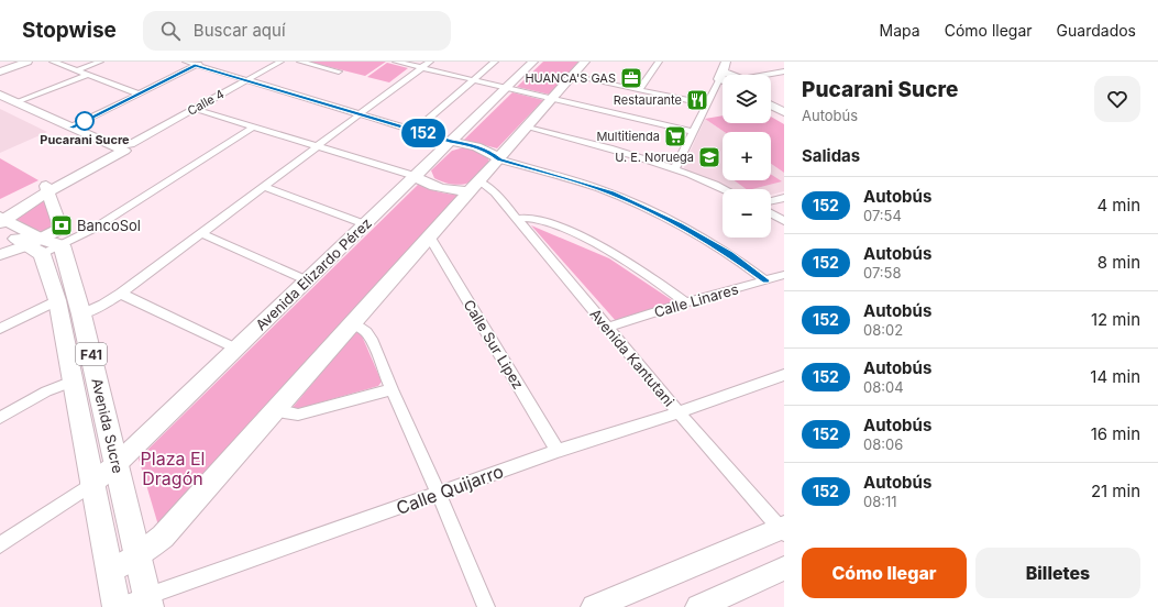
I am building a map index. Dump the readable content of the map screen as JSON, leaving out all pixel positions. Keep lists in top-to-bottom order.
{
  "streets": {
    "main road": ["Avenida Elizardo Pérez", "F41", "Avenida Sucre"],
    "street": [
      "Calle 4",
      "Calle Linares",
      "Calle Sur Lipez",
      "Avenida Kantutani",
      "Calle Quijarro"
    ]
  },
  "crossings": [
    ["Avenida Elizardo Pérez", "Avenida Sucre"],
    ["Calle Linares", "Avenida Kantutani"],
    ["Calle Sur Lipez", "Calle Quijarro"],
    ["F41", "Avenida Sucre"],
    ["Avenida Kantutani", "Calle Quijarro"],
    ["Avenida Sucre", "Calle Quijarro"]
  ],
  "parks": ["Plaza El Dragón"],
  "places": {
    "office": ["HUANCA'S GAS"],
    "restaurant": ["Restaurante"],
    "other": ["Pucarani Sucre"],
    "supermarket": ["Multitienda"],
    "school or university": ["U. E. Noruega"],
    "bank": ["BancoSol"]
  },
  "lines": ["bus line 152"],
  "page": {
    "header": "Stopwise",
    "search": "Buscar aquí",
    "nav": ["Mapa", "Cómo llegar", "Guardados"],
    "on_map": "152",
    "heading": [
      ["Pucarani Sucre", "Autobús"],
      "Salidas"
    ],
    "map_buttons": ["+", "−"],
    "list": [
      {
        "mark": "152",
        "name": "Autobús",
        "note": "07:54",
        "value": "4 min"
      },
      {
        "mark": "152",
        "name": "Autobús",
        "note": "07:58",
        "value": "8 min"
      },
      {
        "mark": "152",
        "name": "Autobús",
        "note": "08:02",
        "value": "12 min"
      },
      {
        "mark": "152",
        "name": "Autobús",
        "note": "08:04",
        "value": "14 min"
      },
      {
        "mark": "152",
        "name": "Autobús",
        "note": "08:06",
        "value": "16 min"
      },
      {
        "mark": "152",
        "name": "Autobús",
        "note": "08:11",
        "value": "21 min"
      }
    ],
    "buttons": ["Cómo llegar", "Billetes"]
  }
}
